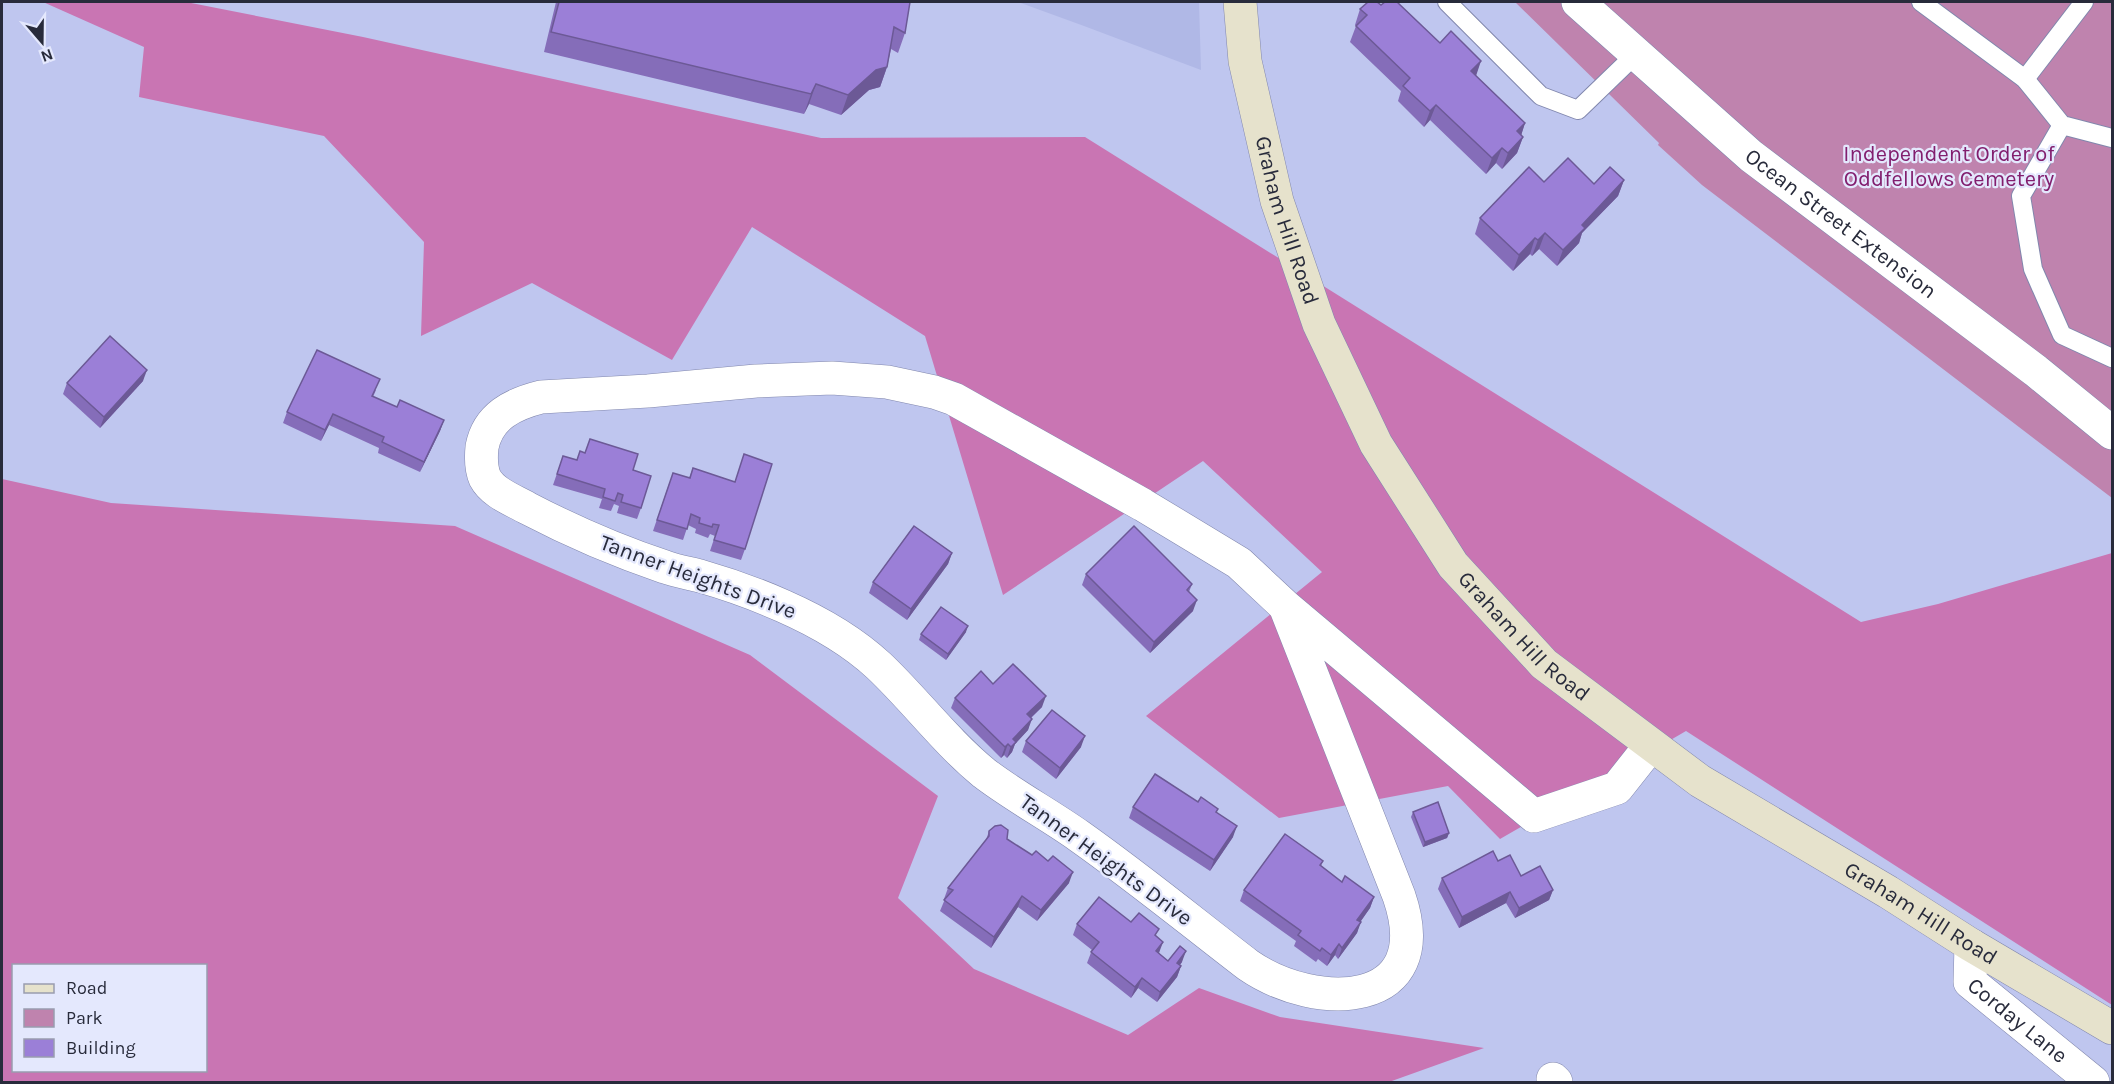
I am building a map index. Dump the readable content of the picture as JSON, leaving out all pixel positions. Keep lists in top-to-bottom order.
{
  "streets": {
    "main road": ["Graham Hill Road"],
    "street": ["Ocean Street Extension", "Tanner Heights Drive", "Corday Lane"]
  },
  "crossings": [
    ["Graham Hill Road", "Tanner Heights Drive"],
    ["Graham Hill Road", "Corday Lane"]
  ],
  "parks": ["Independent Order of Oddfellows Cemetery"],
  "legend": ["Road", "Park", "Building"],
  "north": "bottom"
}
